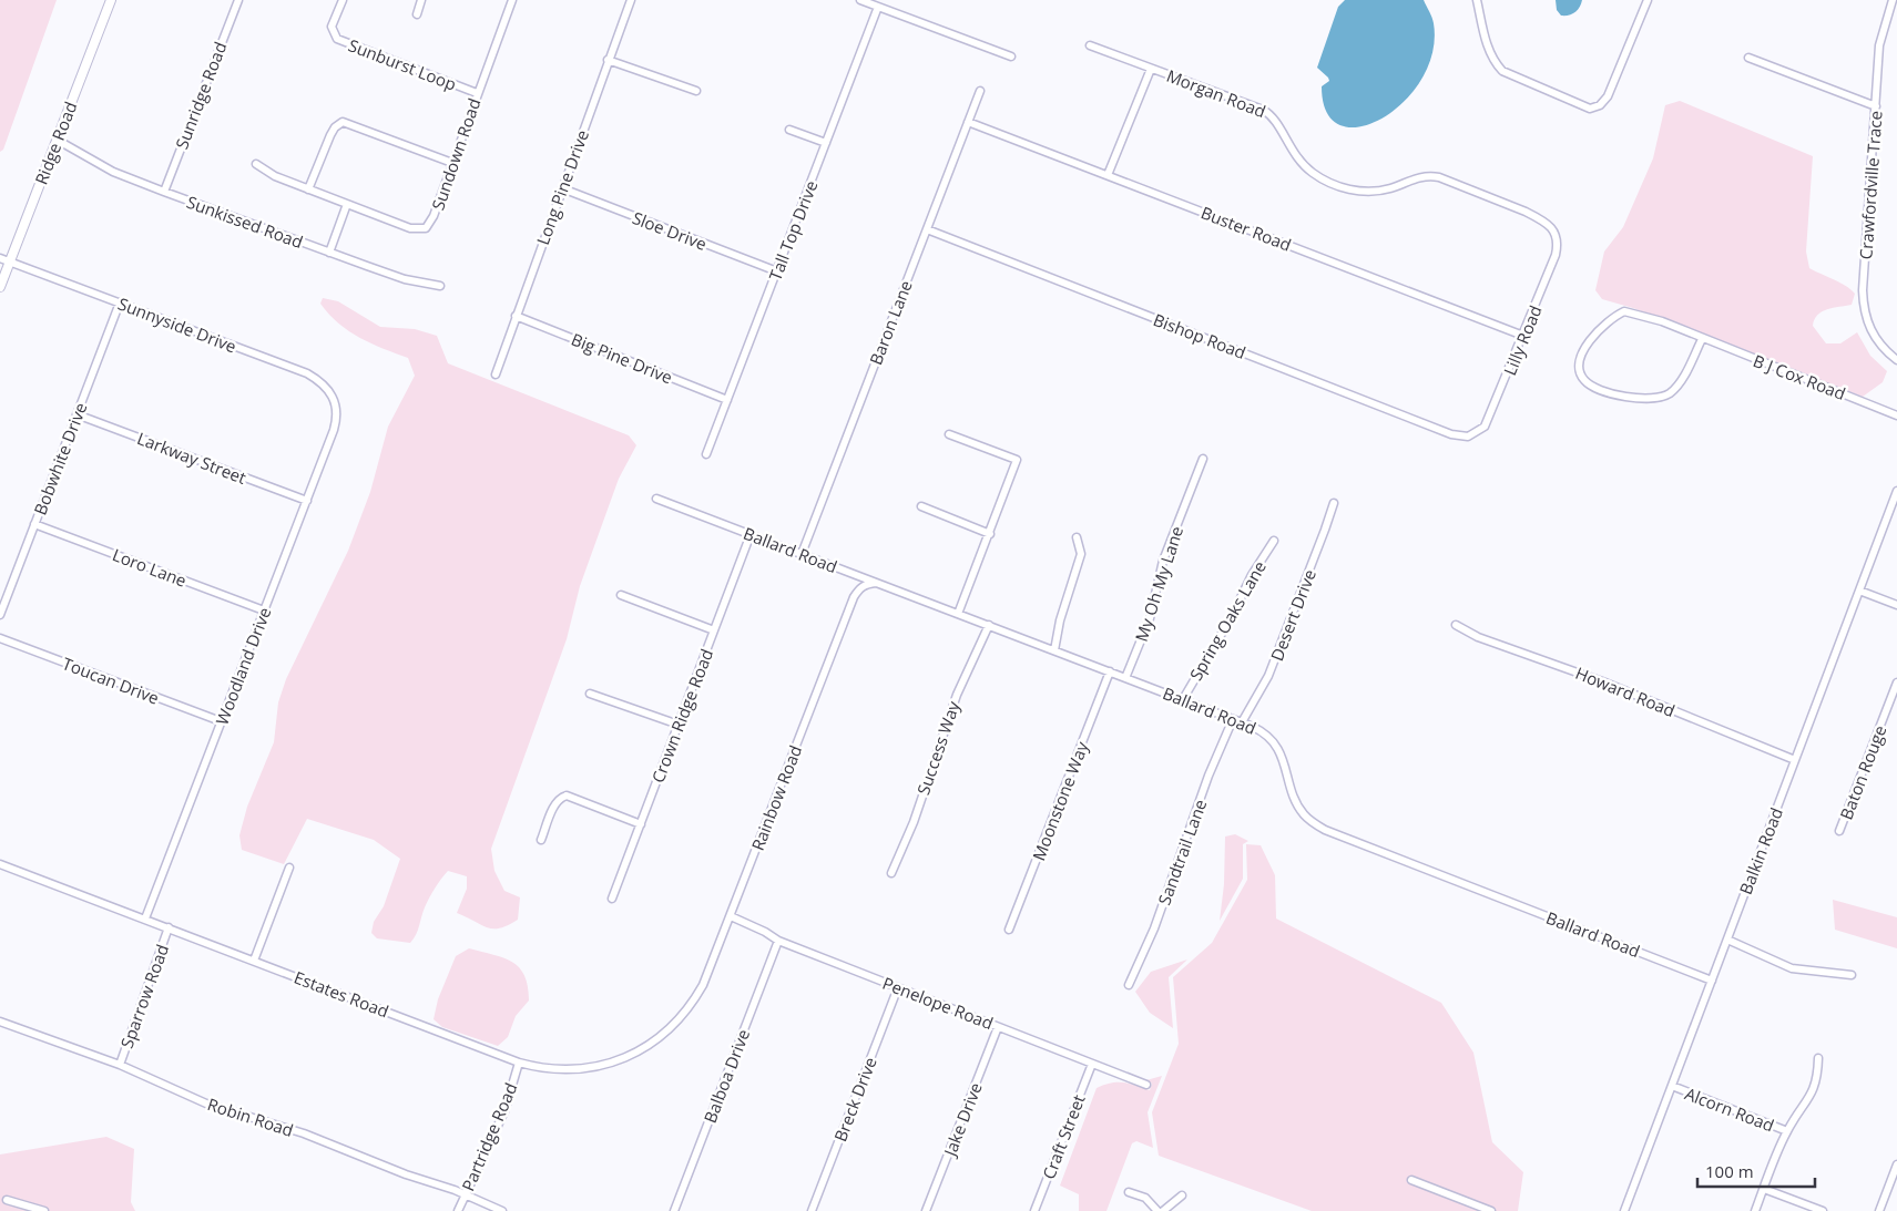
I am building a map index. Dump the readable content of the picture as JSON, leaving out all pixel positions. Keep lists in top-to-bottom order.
{
  "streets": {
    "street": [
      "Sunburst Loop",
      "Morgan Road",
      "Sunridge Road",
      "Ridge Road",
      "Sundown Road",
      "Crawfordville Trace",
      "Long Pine Drive",
      "Sunkissed Road",
      "Buster Road",
      "Sloe Drive",
      "Tall Top Drive",
      "Baron Lane",
      "Sunnyside Drive",
      "Bishop Road",
      "Lilly Road",
      "Big Pine Drive",
      "B J Cox Road",
      "Larkway Street",
      "Bobwhite Drive",
      "Ballard Road",
      "Loro Lane",
      "My Oh My Lane",
      "Desert Drive",
      "Spring Oaks Lane",
      "Woodland Drive",
      "Toucan Drive",
      "Howard Road",
      "Crown Ridge Road",
      "Success Way",
      "Baton Rouge",
      "Rainbow Road",
      "Moonstone Way",
      "Balkin Road",
      "Sandtrail Lane",
      "Estates Road",
      "Sparrow Road",
      "Penelope Road",
      "Balboa Drive",
      "Breck Drive",
      "Alcorn Road",
      "Robin Road",
      "Jake Drive",
      "Partridge Road",
      "Craft Street"
    ]
  },
  "crossings": [
    ["Sunburst Loop", "Sundown Road"],
    ["Morgan Road", "Lilly Road"],
    ["Sunridge Road", "Sunkissed Road"],
    ["Ridge Road", "Sunkissed Road"],
    ["Ridge Road", "Sunnyside Drive"],
    ["Long Pine Drive", "Sloe Drive"],
    ["Long Pine Drive", "Big Pine Drive"],
    ["Buster Road", "Baron Lane"],
    ["Buster Road", "Lilly Road"],
    ["Sloe Drive", "Tall Top Drive"],
    ["Tall Top Drive", "Big Pine Drive"],
    ["Baron Lane", "Bishop Road"],
    ["Baron Lane", "Ballard Road"],
    ["Sunnyside Drive", "Bobwhite Drive"],
    ["Sunnyside Drive", "Woodland Drive"],
    ["Bishop Road", "Lilly Road"],
    ["Larkway Street", "Bobwhite Drive"],
    ["Larkway Street", "Woodland Drive"],
    ["Bobwhite Drive", "Loro Lane"],
    ["Ballard Road", "My Oh My Lane"],
    ["Ballard Road", "Desert Drive"],
    ["Ballard Road", "Spring Oaks Lane"],
    ["Ballard Road", "Crown Ridge Road"],
    ["Ballard Road", "Success Way"],
    ["Ballard Road", "Rainbow Road"],
    ["Ballard Road", "Moonstone Way"],
    ["Ballard Road", "Balkin Road"],
    ["Ballard Road", "Sandtrail Lane"],
    ["Loro Lane", "Woodland Drive"],
    ["Woodland Drive", "Toucan Drive"],
    ["Woodland Drive", "Estates Road"],
    ["Howard Road", "Balkin Road"],
    ["Rainbow Road", "Estates Road"],
    ["Rainbow Road", "Penelope Road"],
    ["Balkin Road", "Alcorn Road"],
    ["Estates Road", "Sparrow Road"],
    ["Estates Road", "Partridge Road"],
    ["Sparrow Road", "Robin Road"],
    ["Penelope Road", "Balboa Drive"],
    ["Penelope Road", "Breck Drive"],
    ["Penelope Road", "Jake Drive"],
    ["Penelope Road", "Craft Street"],
    ["Robin Road", "Partridge Road"]
  ],
  "scale_bar": "100 m"
}
